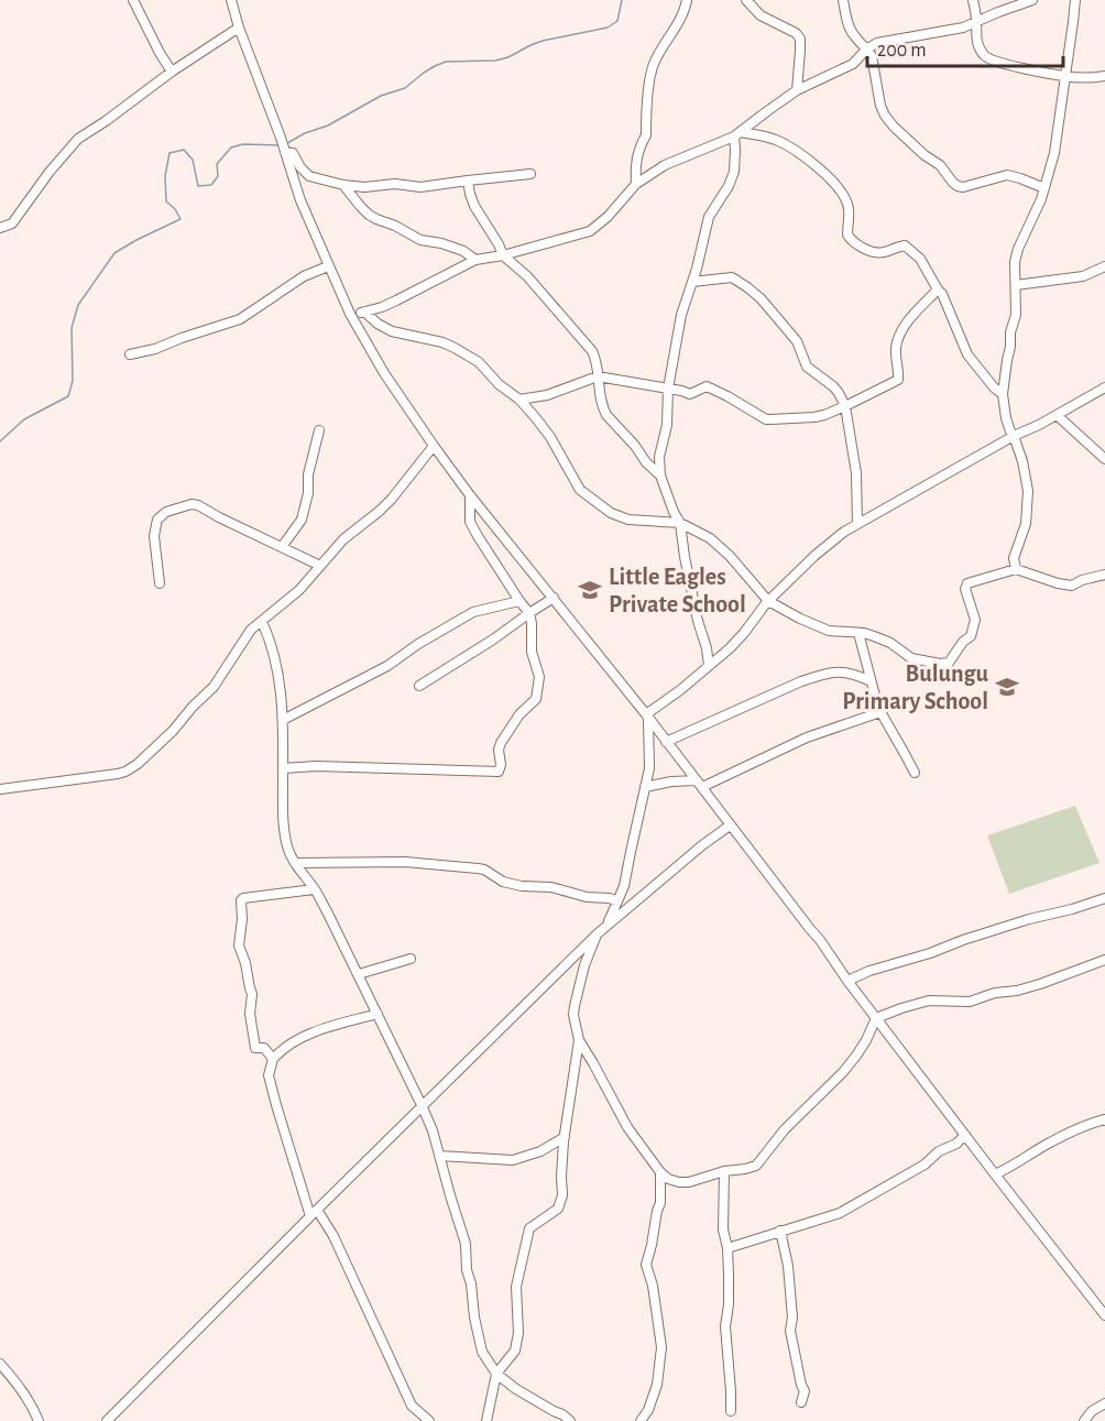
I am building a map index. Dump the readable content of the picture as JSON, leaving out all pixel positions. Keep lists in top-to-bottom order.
{
  "places": {
    "school or university": ["Little Eagles Private School", "Bulungu Primary School"]
  },
  "scale_bar": "200 m"
}
